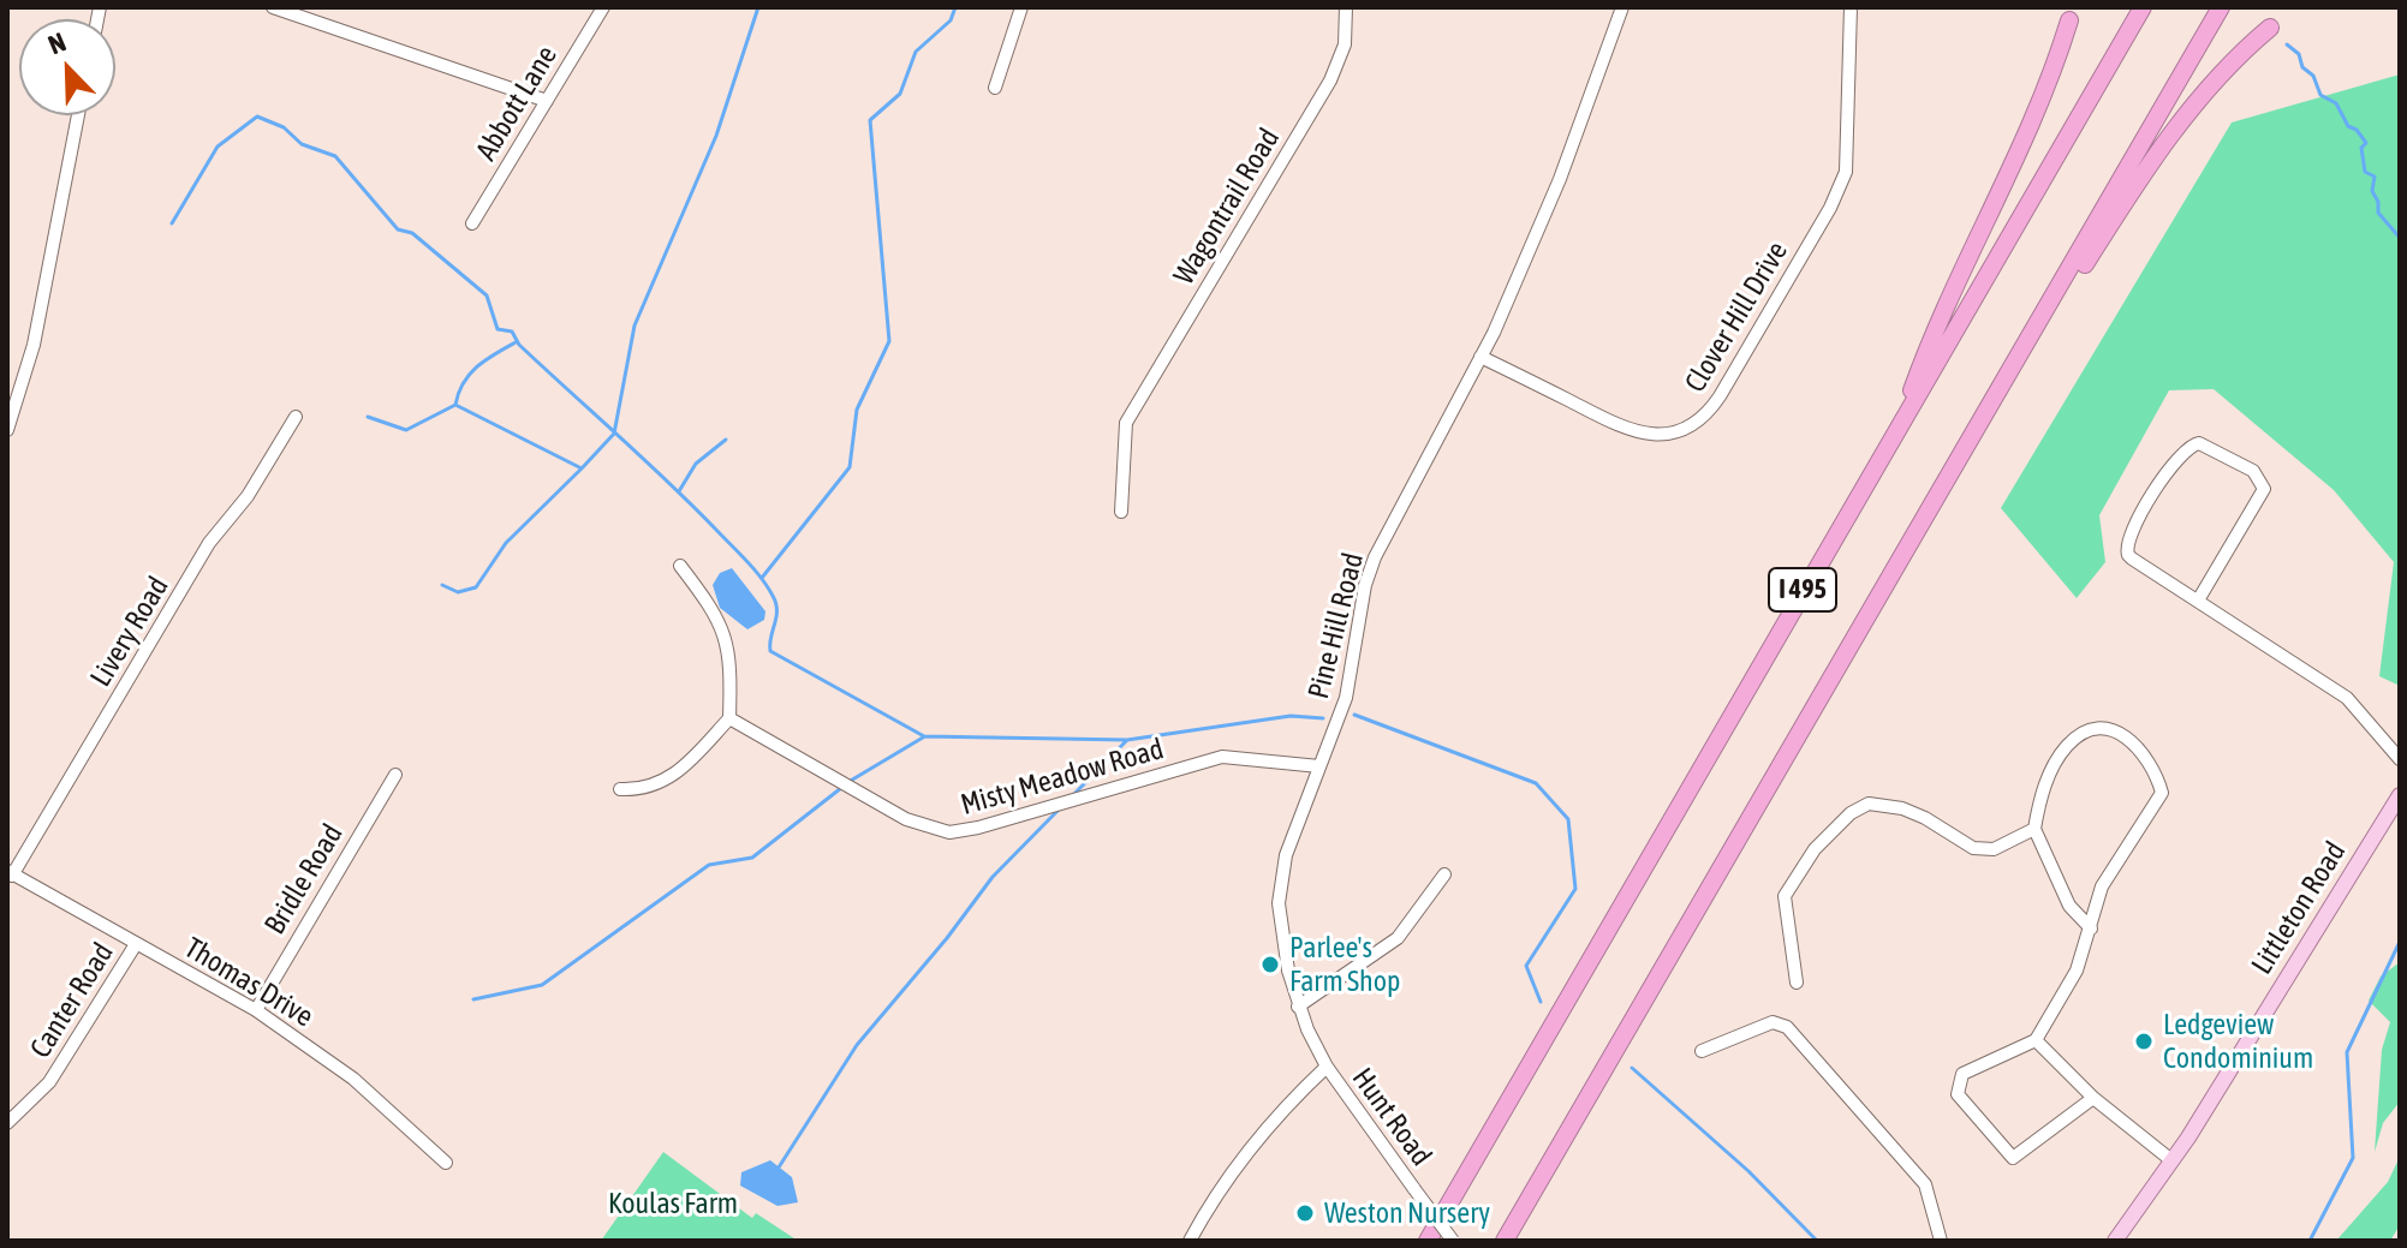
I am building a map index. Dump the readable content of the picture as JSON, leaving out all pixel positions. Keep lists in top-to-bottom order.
{
  "streets": {
    "highway": ["I 495"],
    "main road": ["Littleton Road"],
    "street": [
      "Abbott Lane",
      "Wagontrail Road",
      "Clover Hill Drive",
      "Pine Hill Road",
      "Livery Road",
      "Misty Meadow Road",
      "Bridle Road",
      "Thomas Drive",
      "Canter Road",
      "Hunt Road"
    ]
  },
  "crossings": [
    ["Clover Hill Drive", "Pine Hill Road"],
    ["Pine Hill Road", "Misty Meadow Road"],
    ["Pine Hill Road", "Hunt Road"],
    ["Livery Road", "Thomas Drive"],
    ["Bridle Road", "Thomas Drive"],
    ["Thomas Drive", "Canter Road"]
  ],
  "parks": ["Koulas Farm"],
  "places": ["Parlee's Farm Shop", "Ledgeview Condominium", "Weston Nursery"],
  "north": "top left"
}
